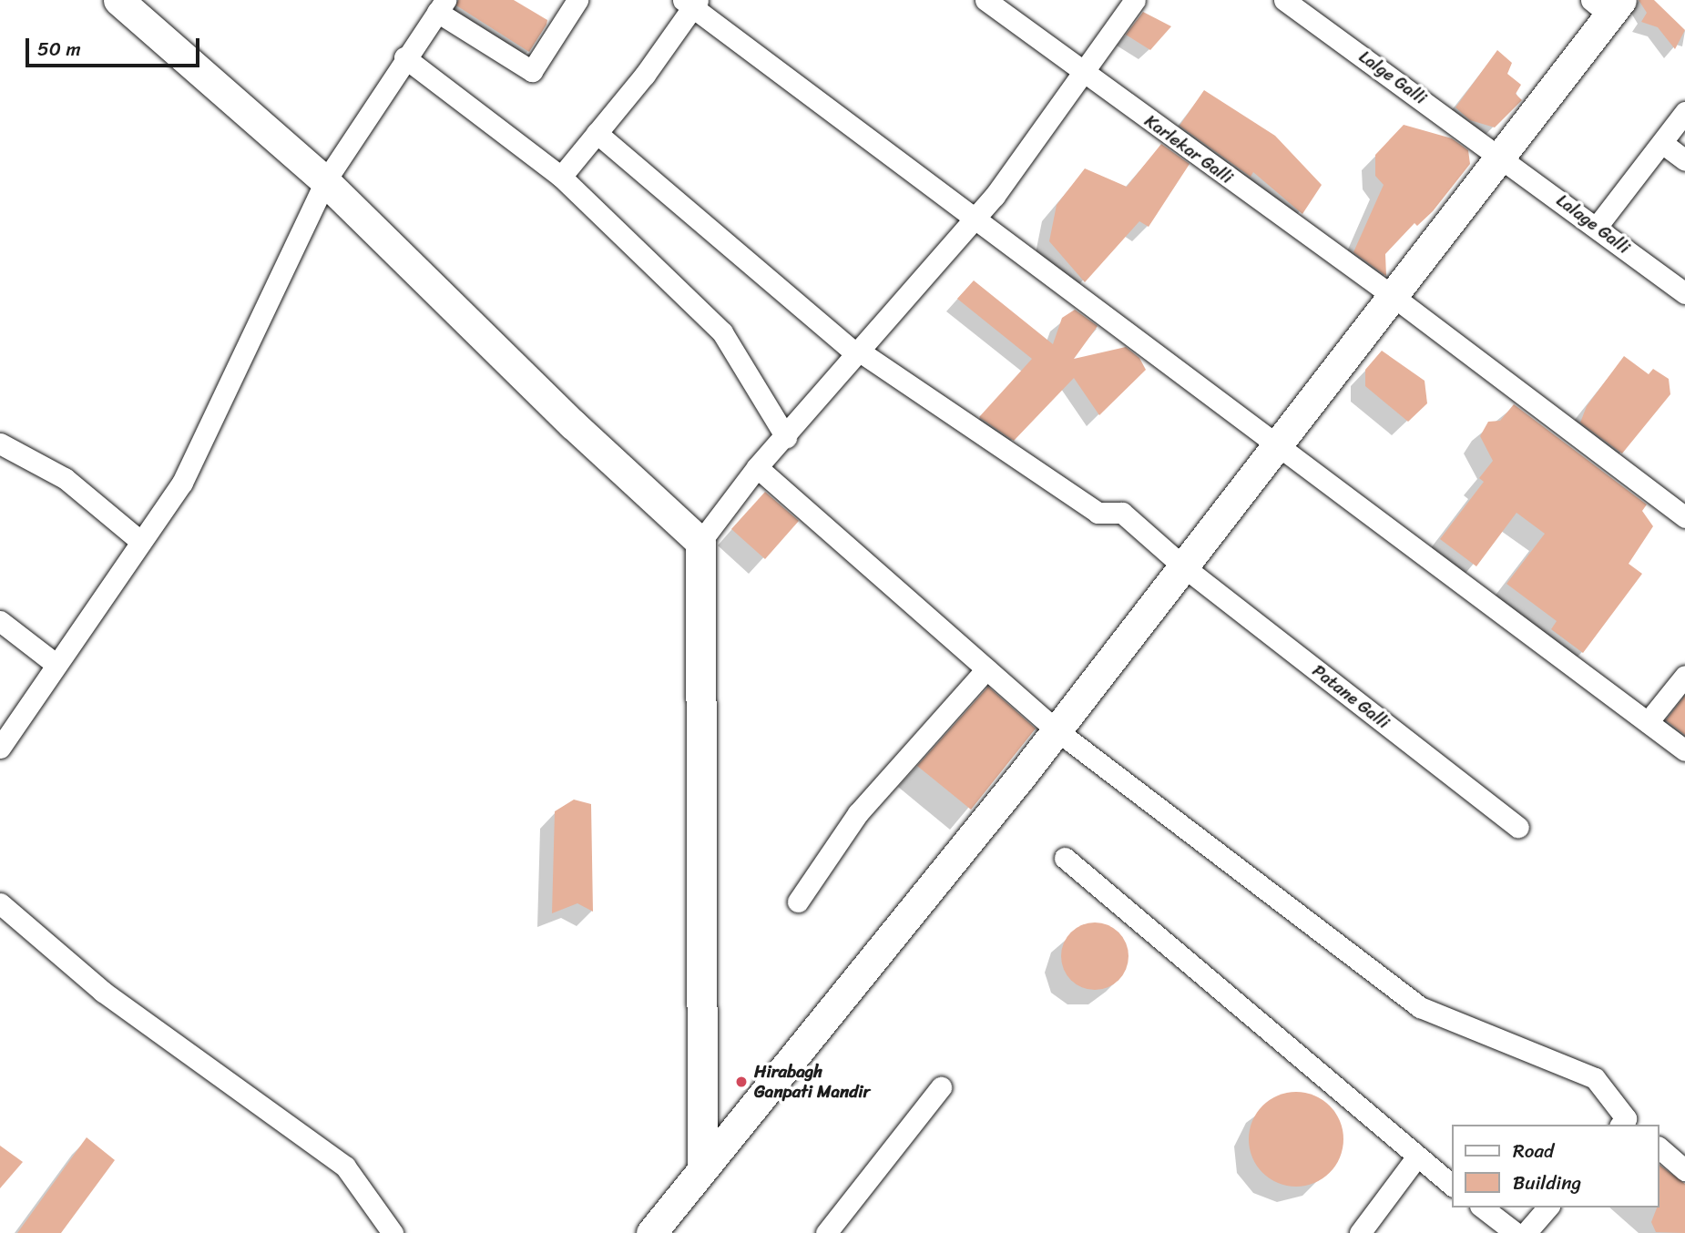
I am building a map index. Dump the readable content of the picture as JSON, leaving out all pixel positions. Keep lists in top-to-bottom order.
{
  "streets": {
    "street": [
      "Lalge Galli",
      "Karlekar Galli",
      "Lalage Galli",
      "Patane Galli"
    ]
  },
  "crossings": [
    ["Lalge Galli", "Lalage Galli"]
  ],
  "places": ["Hirabagh Ganpati Mandir"],
  "legend": ["Road", "Building"],
  "scale_bar": "50 m"
}
